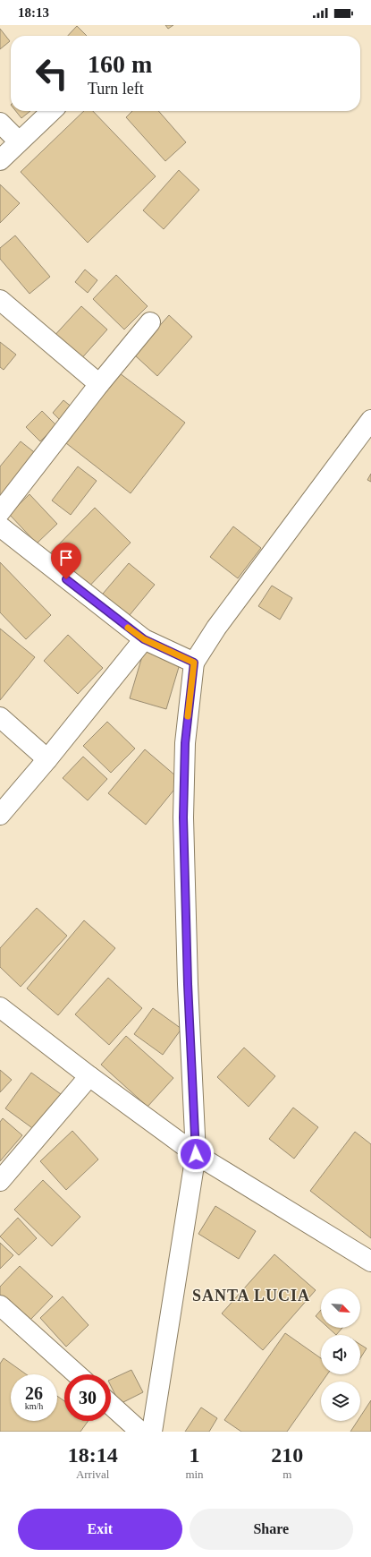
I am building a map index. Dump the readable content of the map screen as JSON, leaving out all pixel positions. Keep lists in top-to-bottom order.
{
  "districts": ["SANTA LUCIA"],
  "north": "bottom right",
  "page": {
    "status": "18:13",
    "turn": ["160 m", "Turn left"],
    "speed": "26 km/h",
    "limit": "30",
    "eta": [
      "18:14",
      "Arrival",
      "1",
      "min",
      "210",
      "m"
    ],
    "buttons": ["Exit", "Share"]
  }
}
